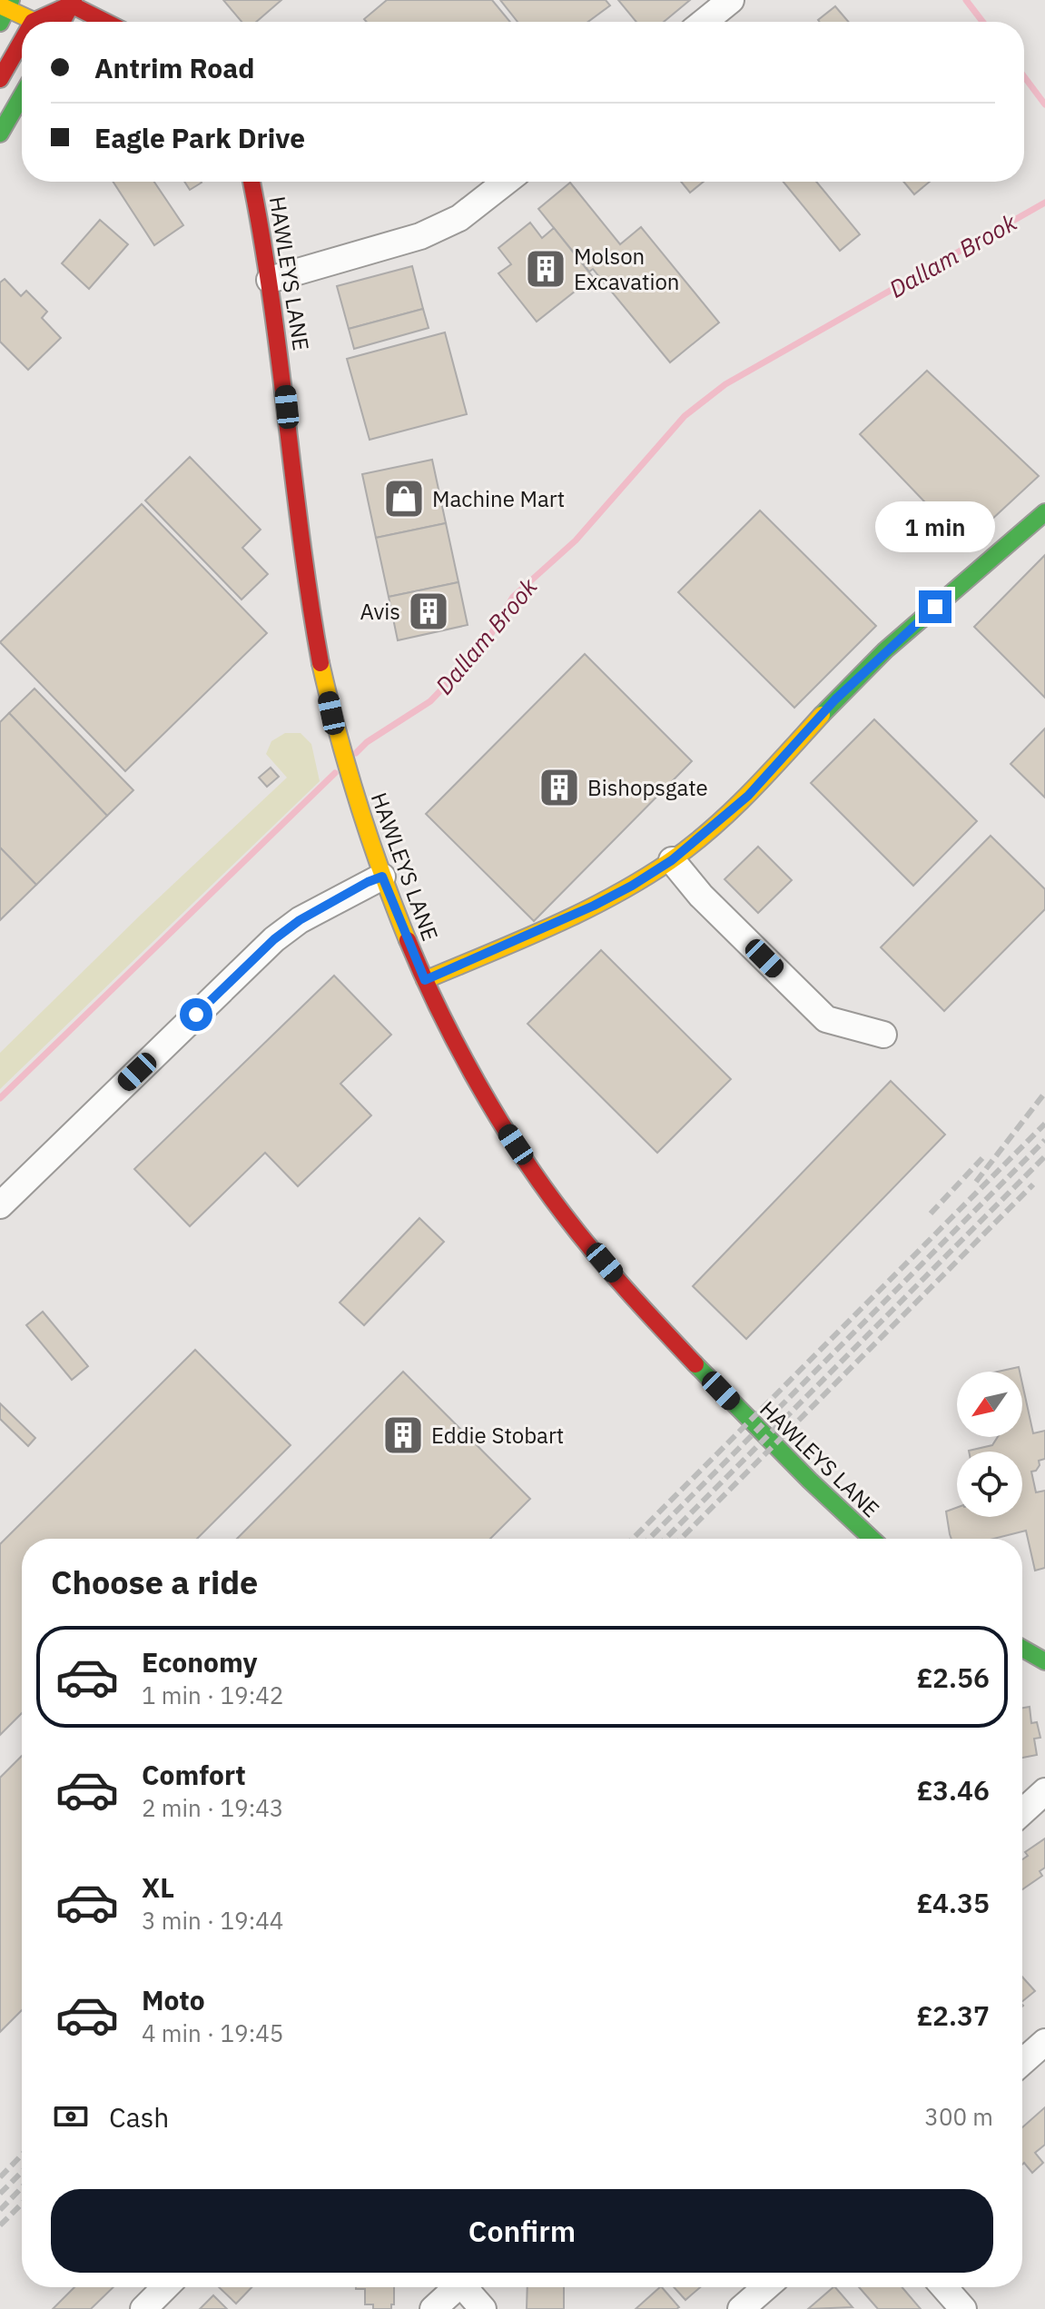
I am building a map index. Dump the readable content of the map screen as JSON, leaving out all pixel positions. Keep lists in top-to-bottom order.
{
  "streets": {
    "main road": ["HAWLEYS LANE"]
  },
  "water": ["Dallam Brook"],
  "places": {
    "building": [
      "Molson Excavation",
      "Avis",
      "Bishopsgate",
      "Eddie Stobart"
    ],
    "shop": ["Machine Mart"]
  },
  "north": "bottom left",
  "page": {
    "banner": ["Antrim Road", "Eagle Park Drive"],
    "bubble": "1 min",
    "heading": "Choose a ride",
    "list": [
      {
        "name": "Economy",
        "note": "1 min · 19:42",
        "value": "£2.56"
      },
      {
        "name": "Comfort",
        "note": "2 min · 19:43",
        "value": "£3.46"
      },
      {
        "name": "XL",
        "note": "3 min · 19:44",
        "value": "£4.35"
      },
      {
        "name": "Moto",
        "note": "4 min · 19:45",
        "value": "£2.37"
      }
    ],
    "pay": ["Cash", "300 m"],
    "buttons": "Confirm"
  }
}
